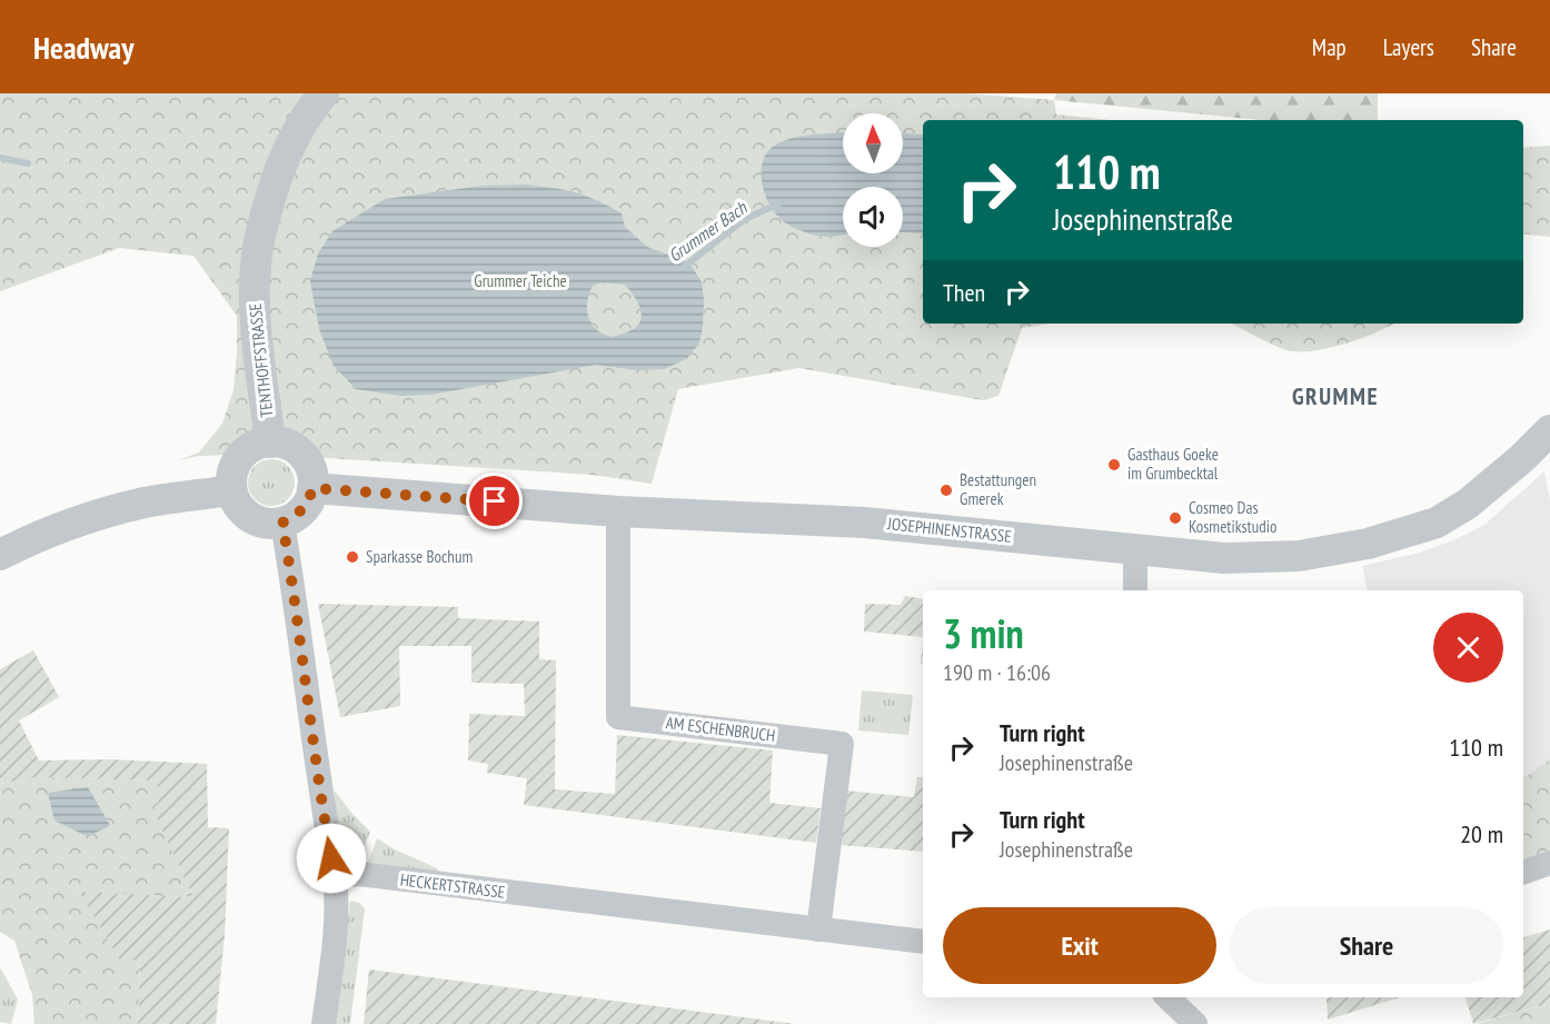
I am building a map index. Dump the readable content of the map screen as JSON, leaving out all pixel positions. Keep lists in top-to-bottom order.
{
  "streets": {
    "street": [
      "TENTHOFFSTRASSE",
      "JOSEPHINENSTRASSE",
      "AM ESCHENBRUCH",
      "HECKERTSTRASSE"
    ]
  },
  "crossings": [
    ["TENTHOFFSTRASSE", "JOSEPHINENSTRASSE"],
    ["JOSEPHINENSTRASSE", "AM ESCHENBRUCH"],
    ["AM ESCHENBRUCH", "HECKERTSTRASSE"]
  ],
  "districts": ["GRUMME"],
  "water": ["Grummer Bach"],
  "parks": ["Grummer Teiche"],
  "places": [
    "Gasthaus Goeke im Grumbecktal",
    "Bestattungen Gmerek",
    "Cosmeo Das Kosmetikstudio",
    "Sparkasse Bochum"
  ],
  "north": "top",
  "page": {
    "header": "Headway",
    "nav": ["Map", "Layers", "Share"],
    "turn": ["110 m", "Josephinenstraße"],
    "then": "Then",
    "heading": ["3 min", "190 m · 16:06"],
    "list": [
      {
        "name": "Turn right",
        "note": "Josephinenstraße",
        "value": "110 m"
      },
      {
        "name": "Turn right",
        "note": "Josephinenstraße",
        "value": "20 m"
      }
    ],
    "buttons": ["Exit", "Share"]
  }
}
